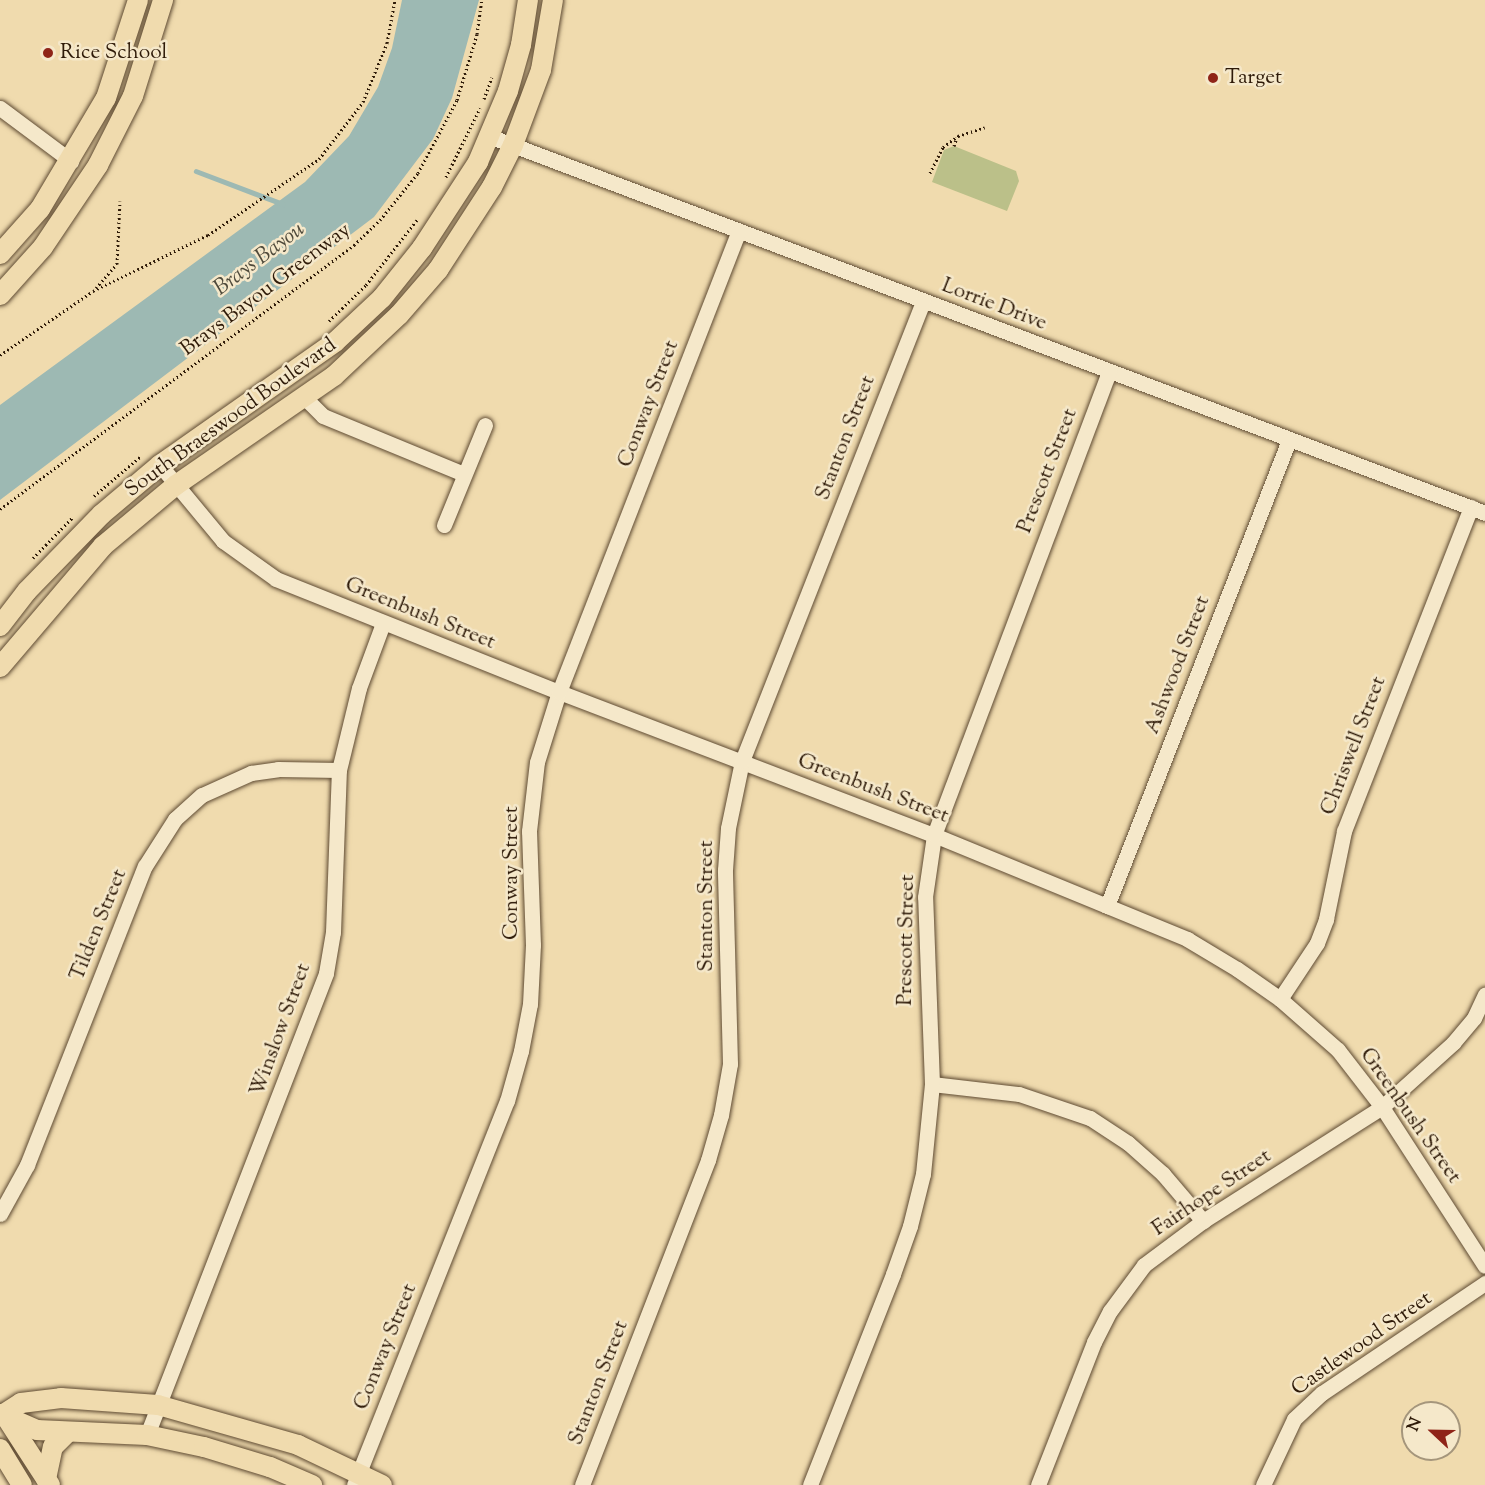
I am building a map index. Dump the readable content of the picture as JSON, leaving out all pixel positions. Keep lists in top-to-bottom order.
{
  "streets": {
    "main road": ["South Braeswood Boulevard"],
    "street": [
      "Lorrie Drive",
      "Conway Street",
      "Stanton Street",
      "Prescott Street",
      "Greenbush Street",
      "Ashwood Street",
      "Chriswell Street",
      "Tilden Street",
      "Winslow Street",
      "Fairhope Street",
      "Castlewood Street"
    ],
    "path": ["Brays Bayou Greenway"]
  },
  "crossings": [
    ["Lorrie Drive", "Conway Street"],
    ["Lorrie Drive", "South Braeswood Boulevard"],
    ["Lorrie Drive", "Stanton Street"],
    ["Lorrie Drive", "Prescott Street"],
    ["Lorrie Drive", "Ashwood Street"],
    ["Lorrie Drive", "Chriswell Street"],
    ["Conway Street", "Greenbush Street"],
    ["South Braeswood Boulevard", "Greenbush Street"],
    ["Stanton Street", "Greenbush Street"],
    ["Prescott Street", "Greenbush Street"],
    ["Greenbush Street", "Ashwood Street"],
    ["Greenbush Street", "Chriswell Street"],
    ["Greenbush Street", "Winslow Street"],
    ["Greenbush Street", "Fairhope Street"],
    ["Tilden Street", "Winslow Street"]
  ],
  "water": ["Brays Bayou"],
  "places": ["Rice School", "Target"],
  "north": "left"
}
